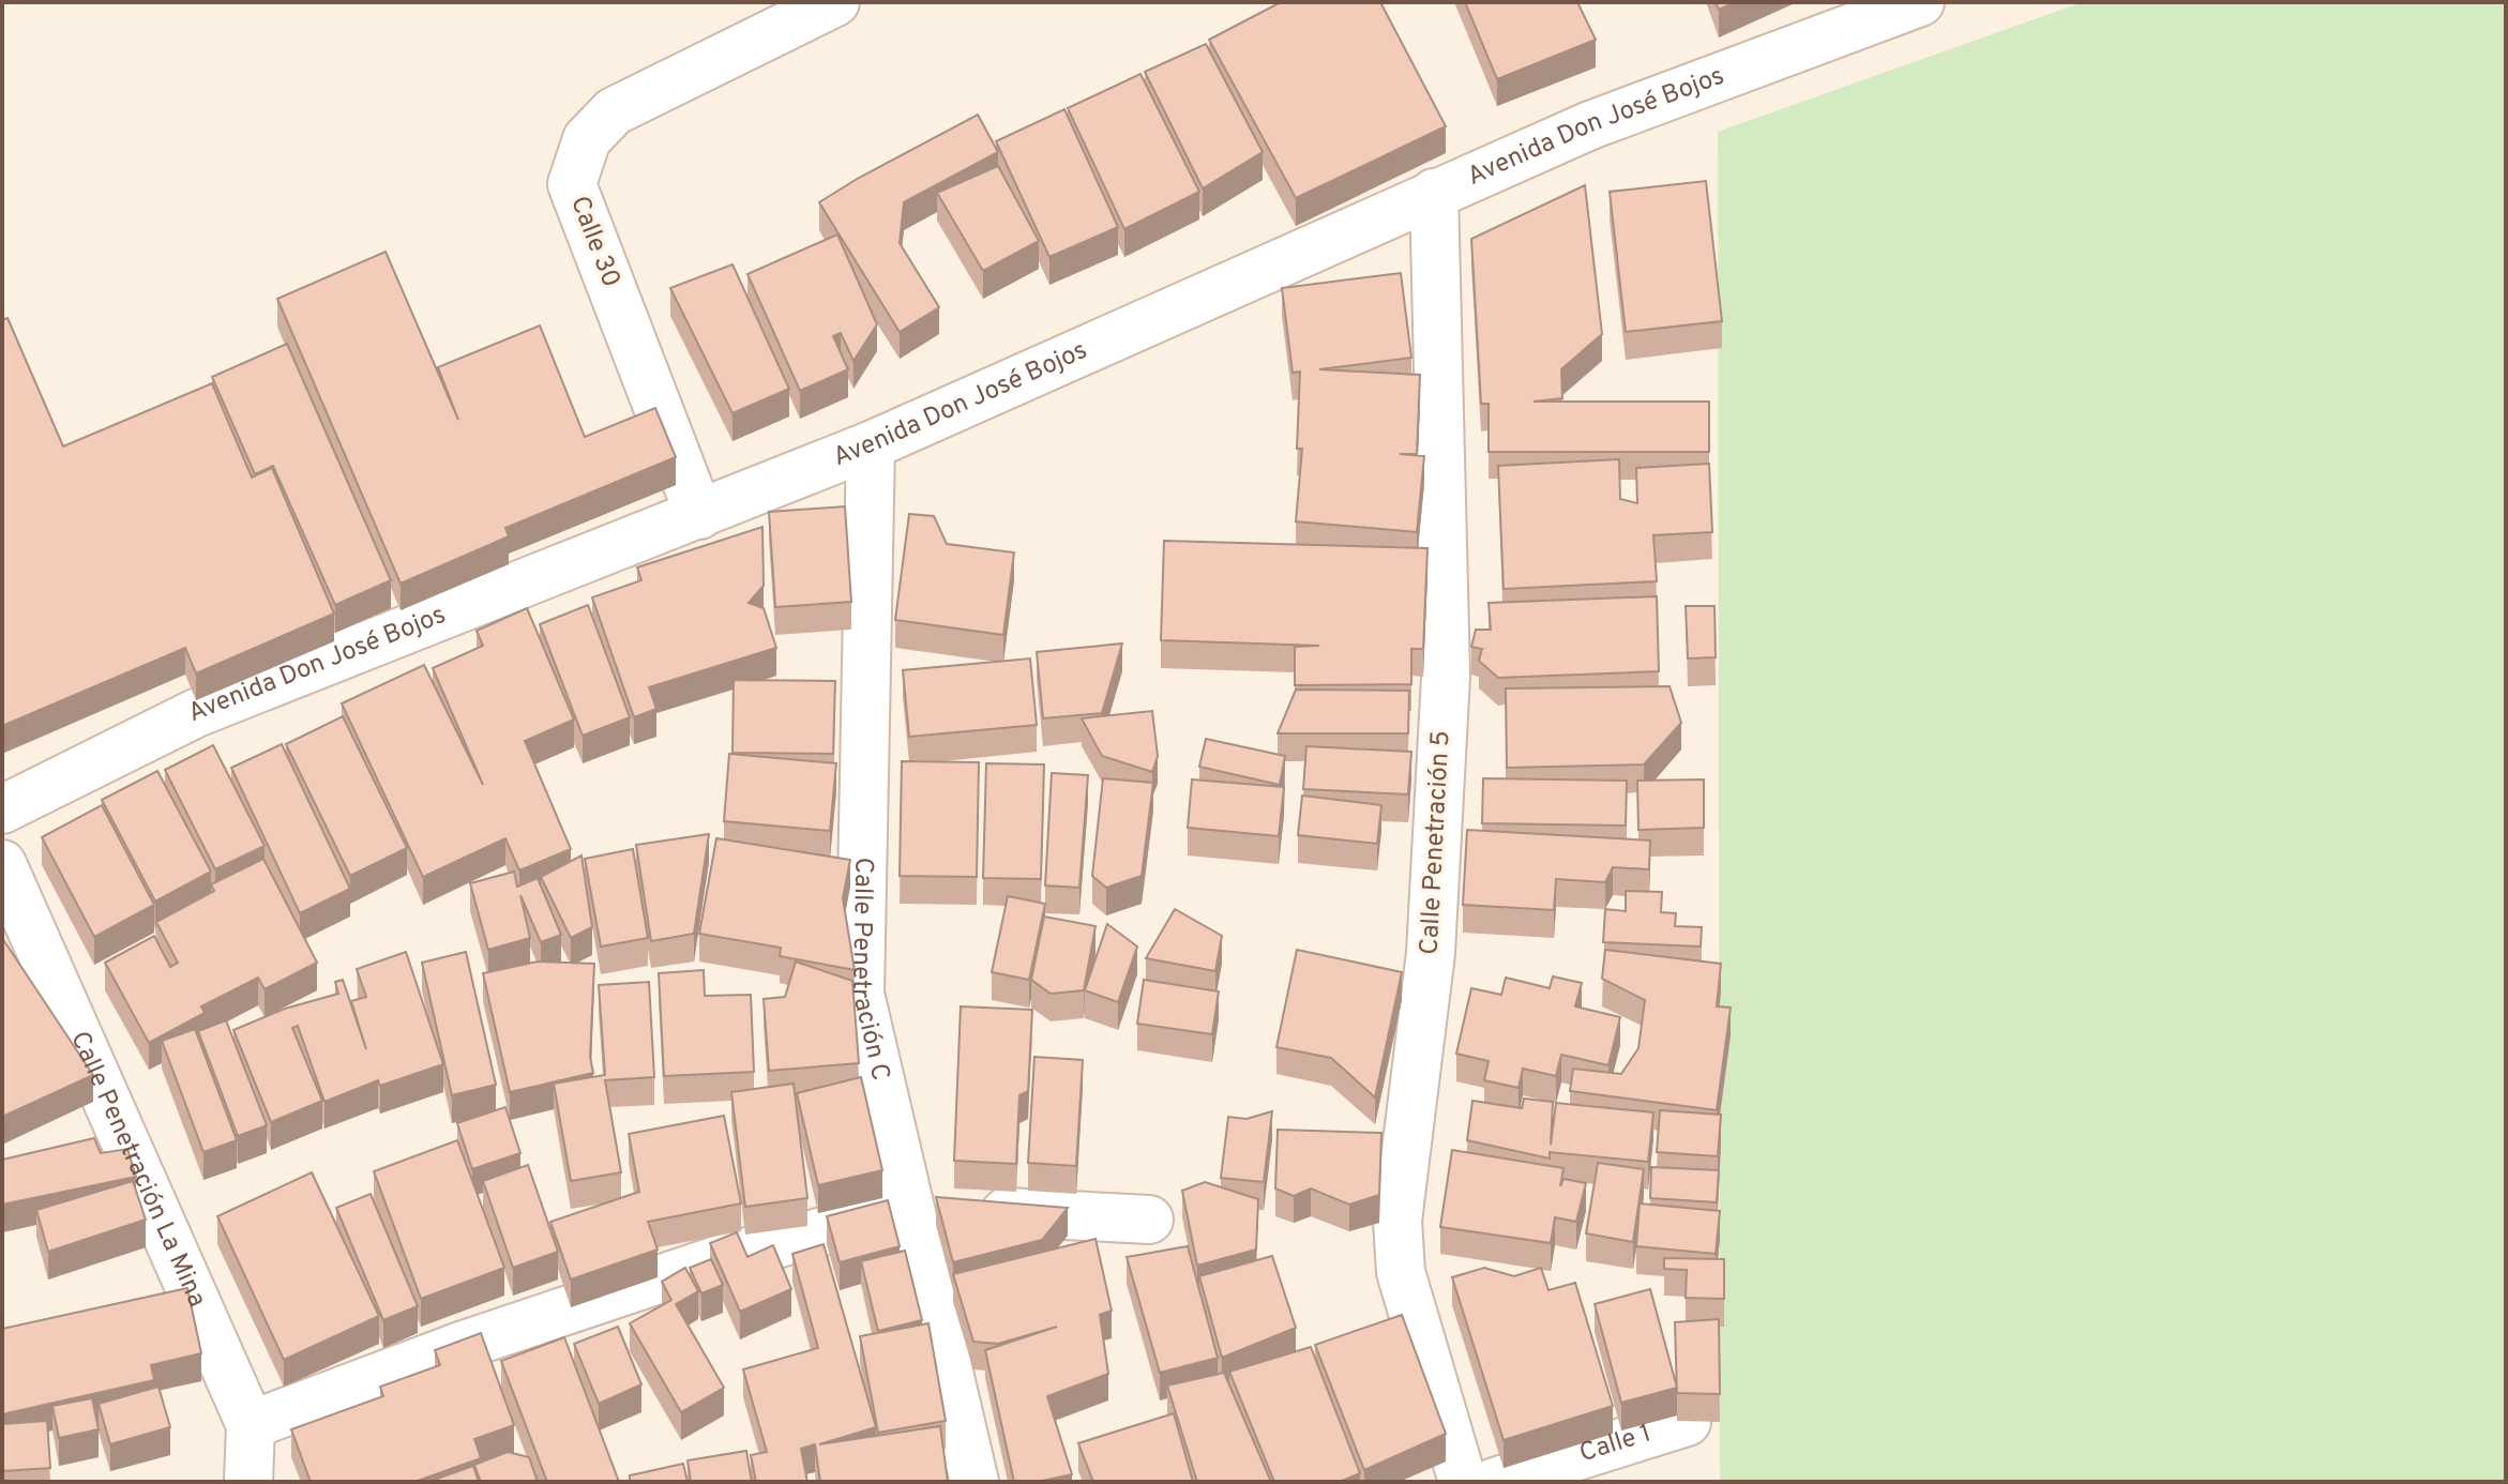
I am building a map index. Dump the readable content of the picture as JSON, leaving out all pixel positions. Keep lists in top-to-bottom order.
{
  "streets": {
    "street": [
      "Avenida Don José Bojos",
      "Calle 30",
      "Calle Penetración 5",
      "Calle Penetración C",
      "Calle Penetración La Mina",
      "Calle 1"
    ]
  },
  "crossings": [
    ["Avenida Don José Bojos", "Calle 30"],
    ["Avenida Don José Bojos", "Calle Penetración 5"],
    ["Avenida Don José Bojos", "Calle Penetración C"]
  ]
}
